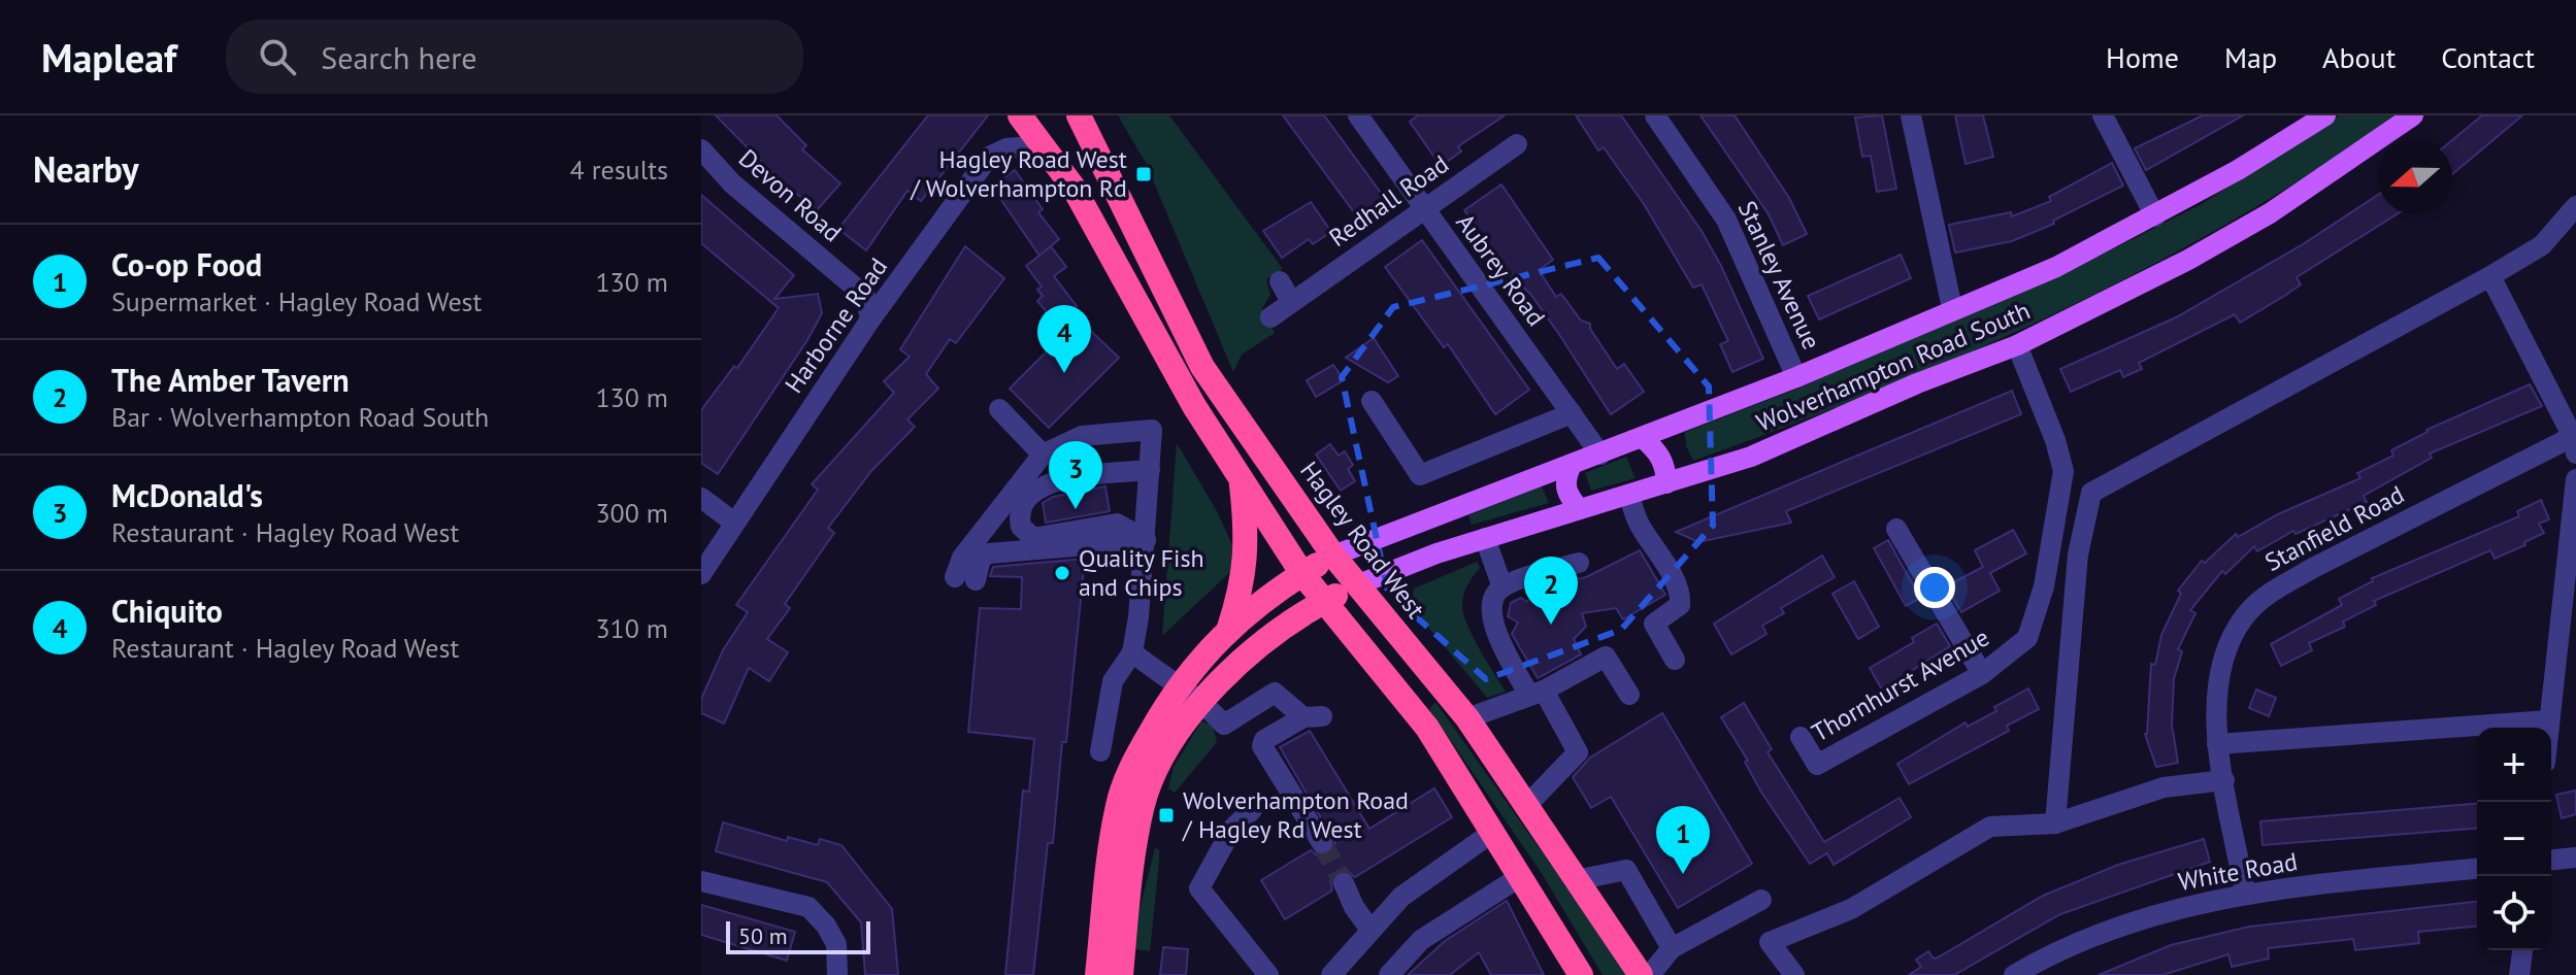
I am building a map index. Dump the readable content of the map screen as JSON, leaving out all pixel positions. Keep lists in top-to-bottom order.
{
  "streets": {
    "highway": ["Hagley Road West"],
    "main road": ["Wolverhampton Road South"],
    "street": [
      "Devon Road",
      "Redhall Road",
      "Aubrey Road",
      "Stanley Avenue",
      "Harborne Road",
      "Stanfield Road",
      "Thornhurst Avenue",
      "White Road"
    ]
  },
  "crossings": [
    ["Devon Road", "Harborne Road"],
    ["Redhall Road", "Aubrey Road"],
    ["Aubrey Road", "Wolverhampton Road South"],
    ["Stanley Avenue", "Wolverhampton Road South"],
    ["Wolverhampton Road South", "Hagley Road West"],
    ["Wolverhampton Road South", "Thornhurst Avenue"],
    ["Stanfield Road", "White Road"]
  ],
  "places": {
    "transit": ["Hagley Road West / Wolverhampton Rd", "Wolverhampton Road / Hagley Rd West"],
    "other": ["Quality Fish and Chips"]
  },
  "scale_bar": "50 m",
  "north": "left",
  "page": {
    "header": "Mapleaf",
    "search": "Search here",
    "nav": [
      "Home",
      "Map",
      "About",
      "Contact"
    ],
    "heading": ["Nearby", "4 results"],
    "list": [
      {
        "mark": "1",
        "name": "Co-op Food",
        "note": "Supermarket · Hagley Road West",
        "value": "130 m"
      },
      {
        "mark": "2",
        "name": "The Amber Tavern",
        "note": "Bar · Wolverhampton Road South",
        "value": "130 m"
      },
      {
        "mark": "3",
        "name": "McDonald's",
        "note": "Restaurant · Hagley Road West",
        "value": "300 m"
      },
      {
        "mark": "4",
        "name": "Chiquito",
        "note": "Restaurant · Hagley Road West",
        "value": "310 m"
      }
    ],
    "pins": [
      "4",
      "3",
      "2",
      "1"
    ],
    "map_buttons": ["+", "−"],
    "scale": "50 m"
  }
}
